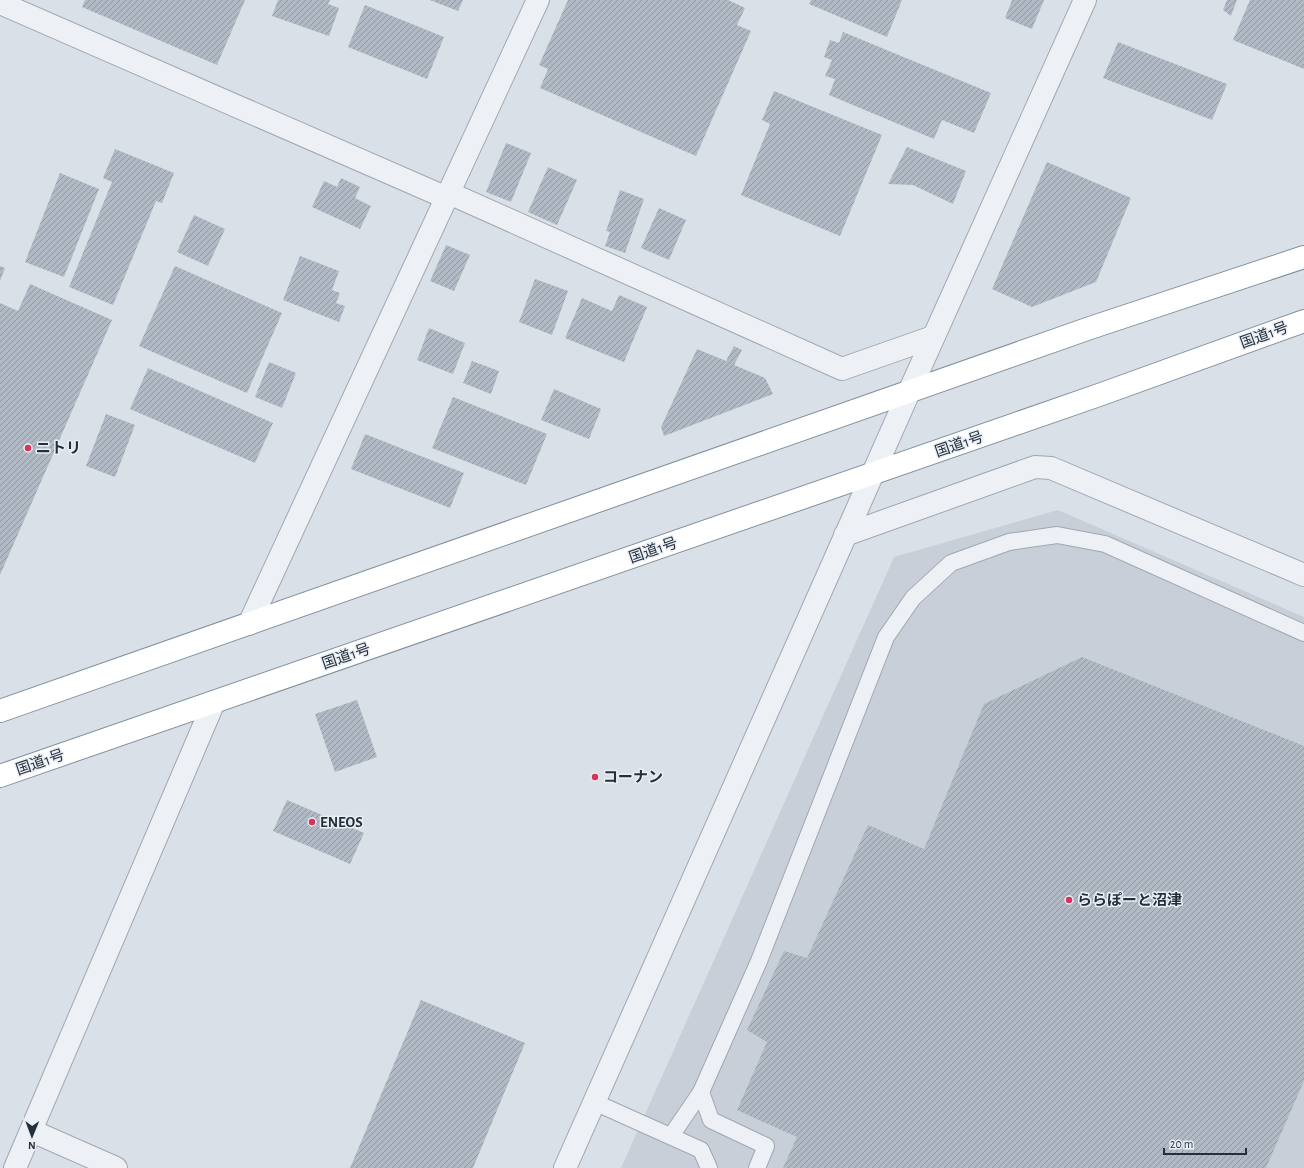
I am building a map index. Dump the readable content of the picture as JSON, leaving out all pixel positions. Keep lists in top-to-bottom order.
{
  "streets": {
    "highway": ["国道1号"]
  },
  "places": [
    "ニトリ",
    "コーナン",
    "ENEOS",
    "ららぽーと沼津"
  ],
  "scale_bar": "20 m",
  "north": "bottom"
}
